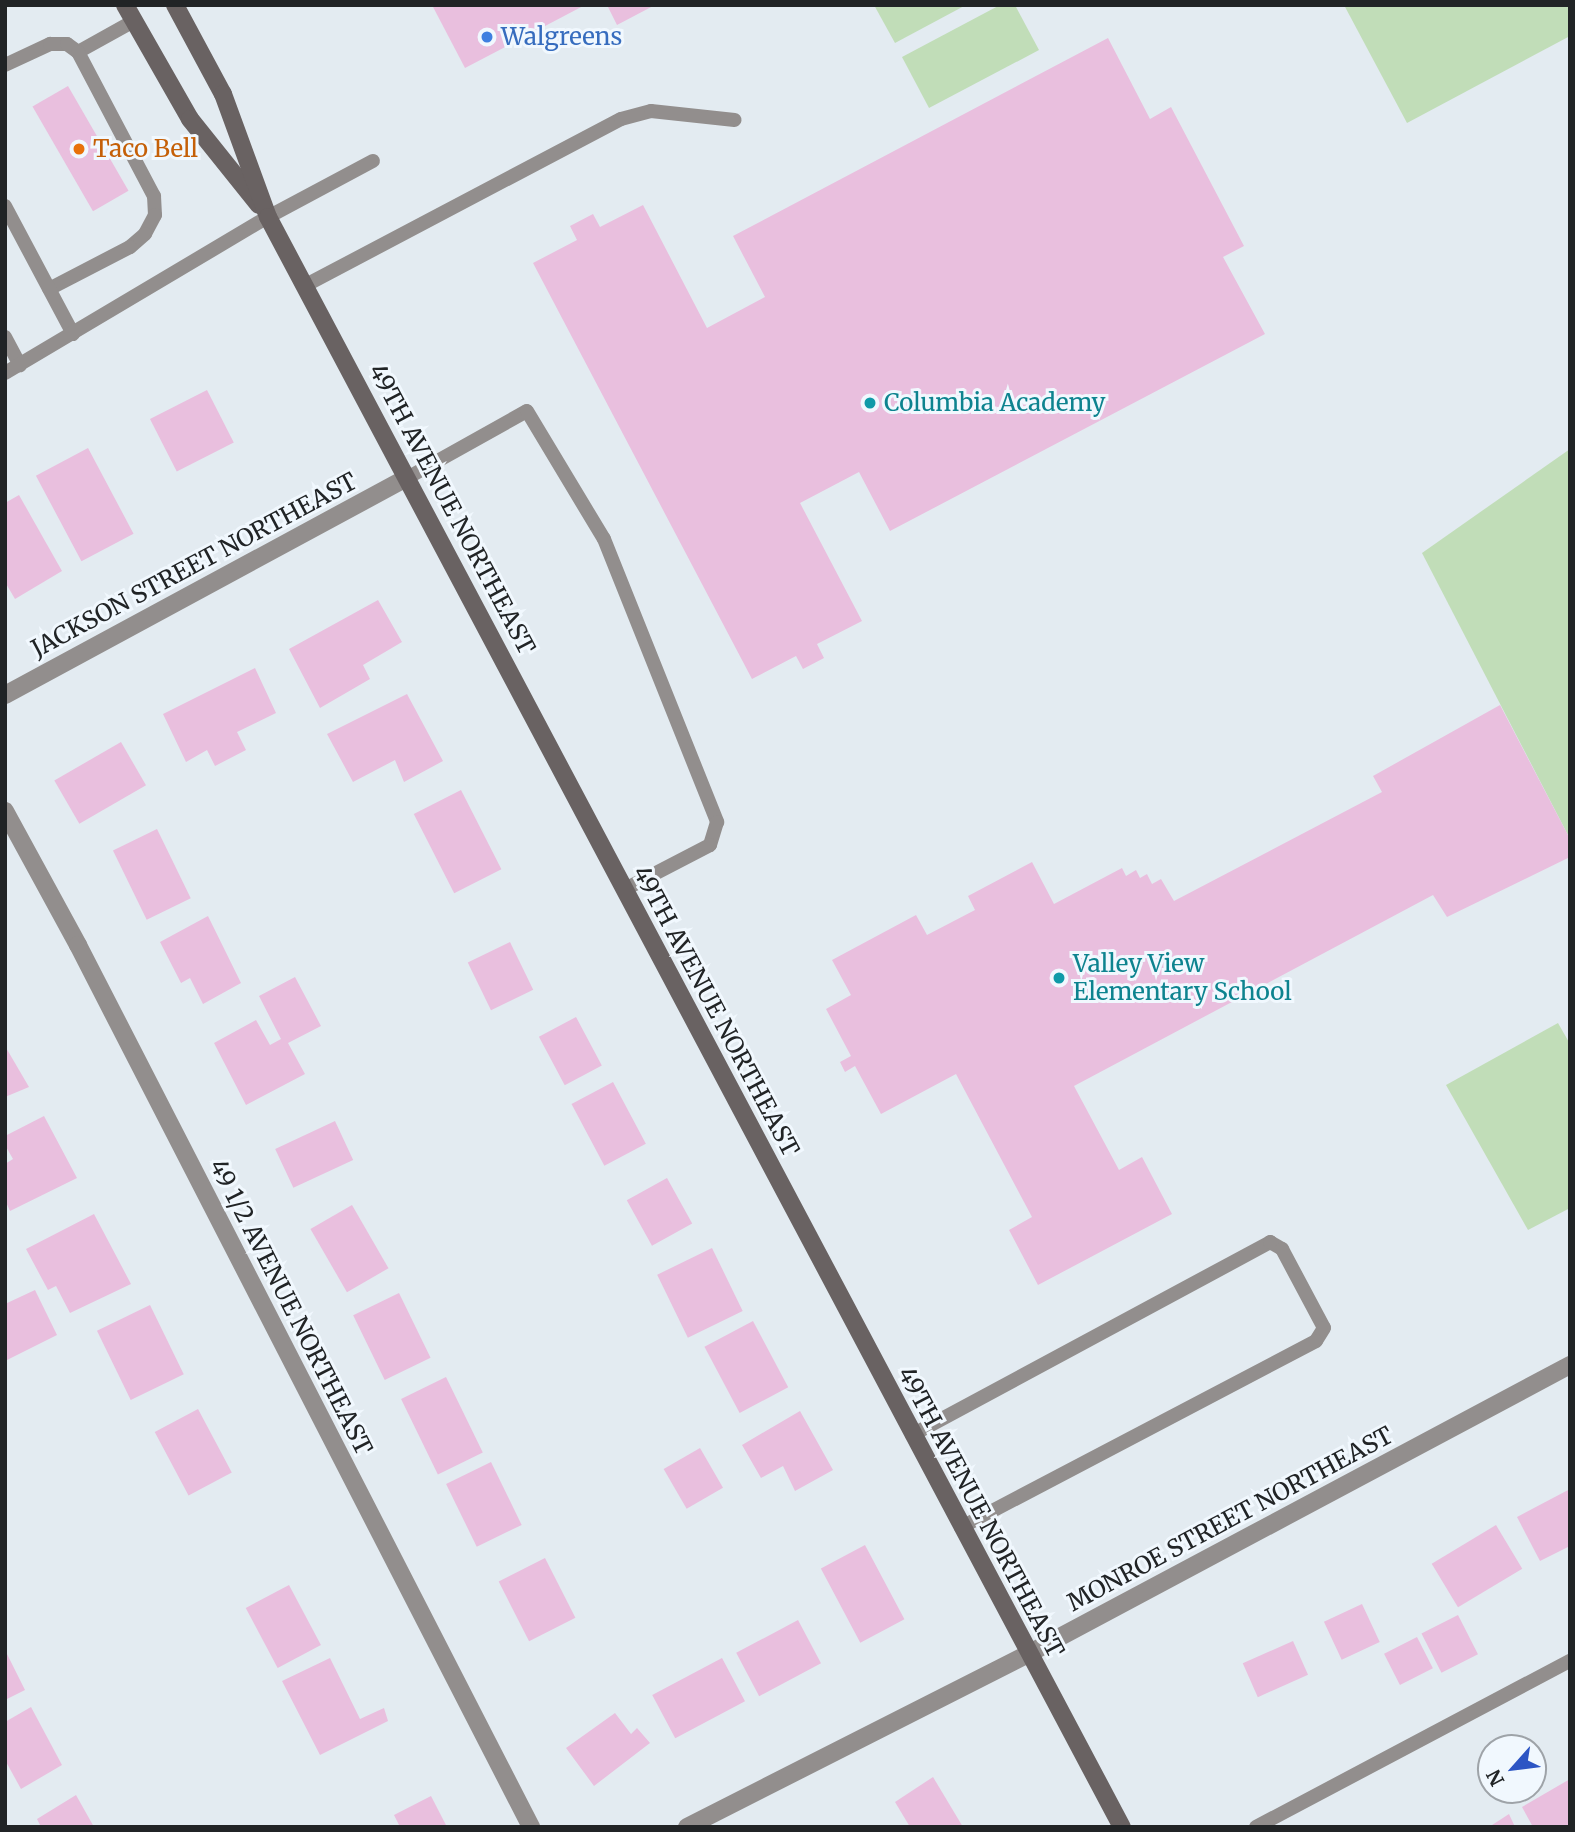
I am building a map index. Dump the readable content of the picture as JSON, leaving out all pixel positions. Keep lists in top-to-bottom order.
{
  "streets": {
    "street": [
      "49TH AVENUE NORTHEAST",
      "JACKSON STREET NORTHEAST",
      "49 1/2 AVENUE NORTHEAST",
      "MONROE STREET NORTHEAST"
    ]
  },
  "crossings": [
    ["49TH AVENUE NORTHEAST", "JACKSON STREET NORTHEAST"],
    ["49TH AVENUE NORTHEAST", "MONROE STREET NORTHEAST"]
  ],
  "places": [
    "Walgreens",
    "Taco Bell",
    "Columbia Academy",
    "Valley View Elementary School"
  ],
  "north": "bottom left"
}
